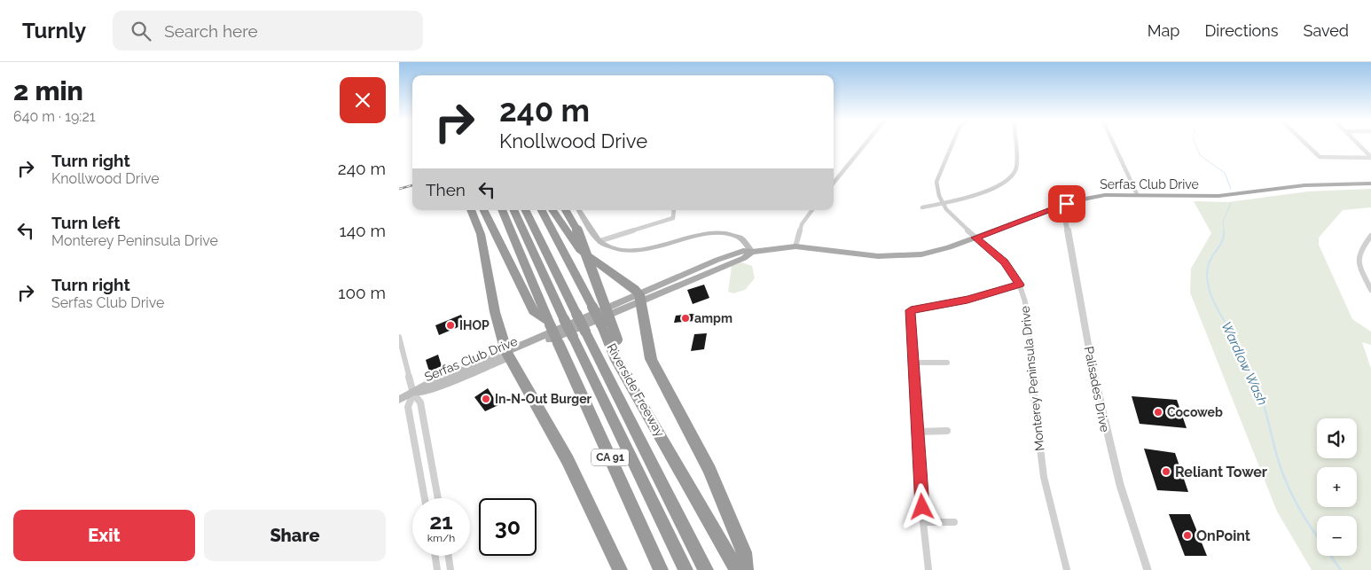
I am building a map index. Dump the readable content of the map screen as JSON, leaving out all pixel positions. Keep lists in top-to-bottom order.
{
  "streets": {
    "highway": ["Riverside Freeway", "CA 91"],
    "main road": ["Serfas Club Drive"],
    "street": ["Monterey Peninsula Drive", "Palisades Drive"]
  },
  "crossings": [
    ["Serfas Club Drive", "Monterey Peninsula Drive"],
    ["Serfas Club Drive", "Palisades Drive"]
  ],
  "water": ["Wardlow Wash"],
  "places": [
    "ampm",
    "IHOP",
    "In-N-Out Burger",
    "Cocoweb",
    "Reliant Tower",
    "OnPoint"
  ],
  "page": {
    "header": "Turnly",
    "search": "Search here",
    "nav": ["Map", "Directions", "Saved"],
    "heading": ["2 min", "640 m · 19:21"],
    "turn": ["240 m", "Knollwood Drive"],
    "list": [
      {
        "name": "Turn right",
        "note": "Knollwood Drive",
        "value": "240 m"
      },
      {
        "name": "Turn left",
        "note": "Monterey Peninsula Drive",
        "value": "140 m"
      },
      {
        "name": "Turn right",
        "note": "Serfas Club Drive",
        "value": "100 m"
      }
    ],
    "then": "Then",
    "map_buttons": ["+", "−"],
    "speed": "21 km/h",
    "limit": "30",
    "buttons": ["Exit", "Share"]
  }
}
